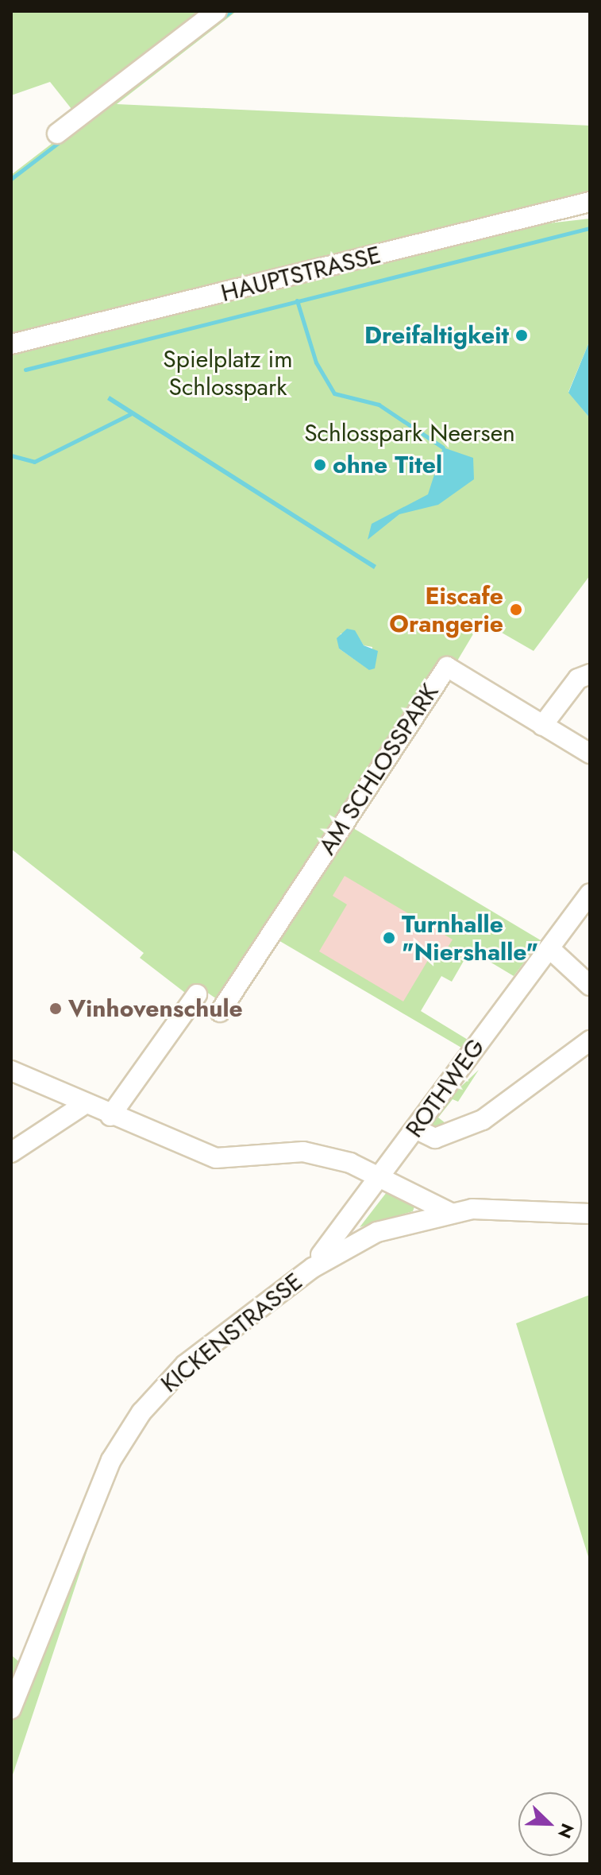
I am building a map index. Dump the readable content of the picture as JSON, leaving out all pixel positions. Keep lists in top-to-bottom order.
{
  "streets": {
    "street": [
      "HAUPTSTRASSE",
      "AM SCHLOSSPARK",
      "ROTHWEG",
      "KICKENSTRASSE"
    ]
  },
  "crossings": [
    ["ROTHWEG", "KICKENSTRASSE"]
  ],
  "parks": ["Spielplatz im Schlosspark", "Schlosspark Neersen"],
  "places": [
    "Dreifaltigkeit",
    "ohne Titel",
    "Eiscafe Orangerie",
    "Turnhalle \"Niershalle\"",
    "Vinhovenschule"
  ],
  "north": "bottom right"
}
